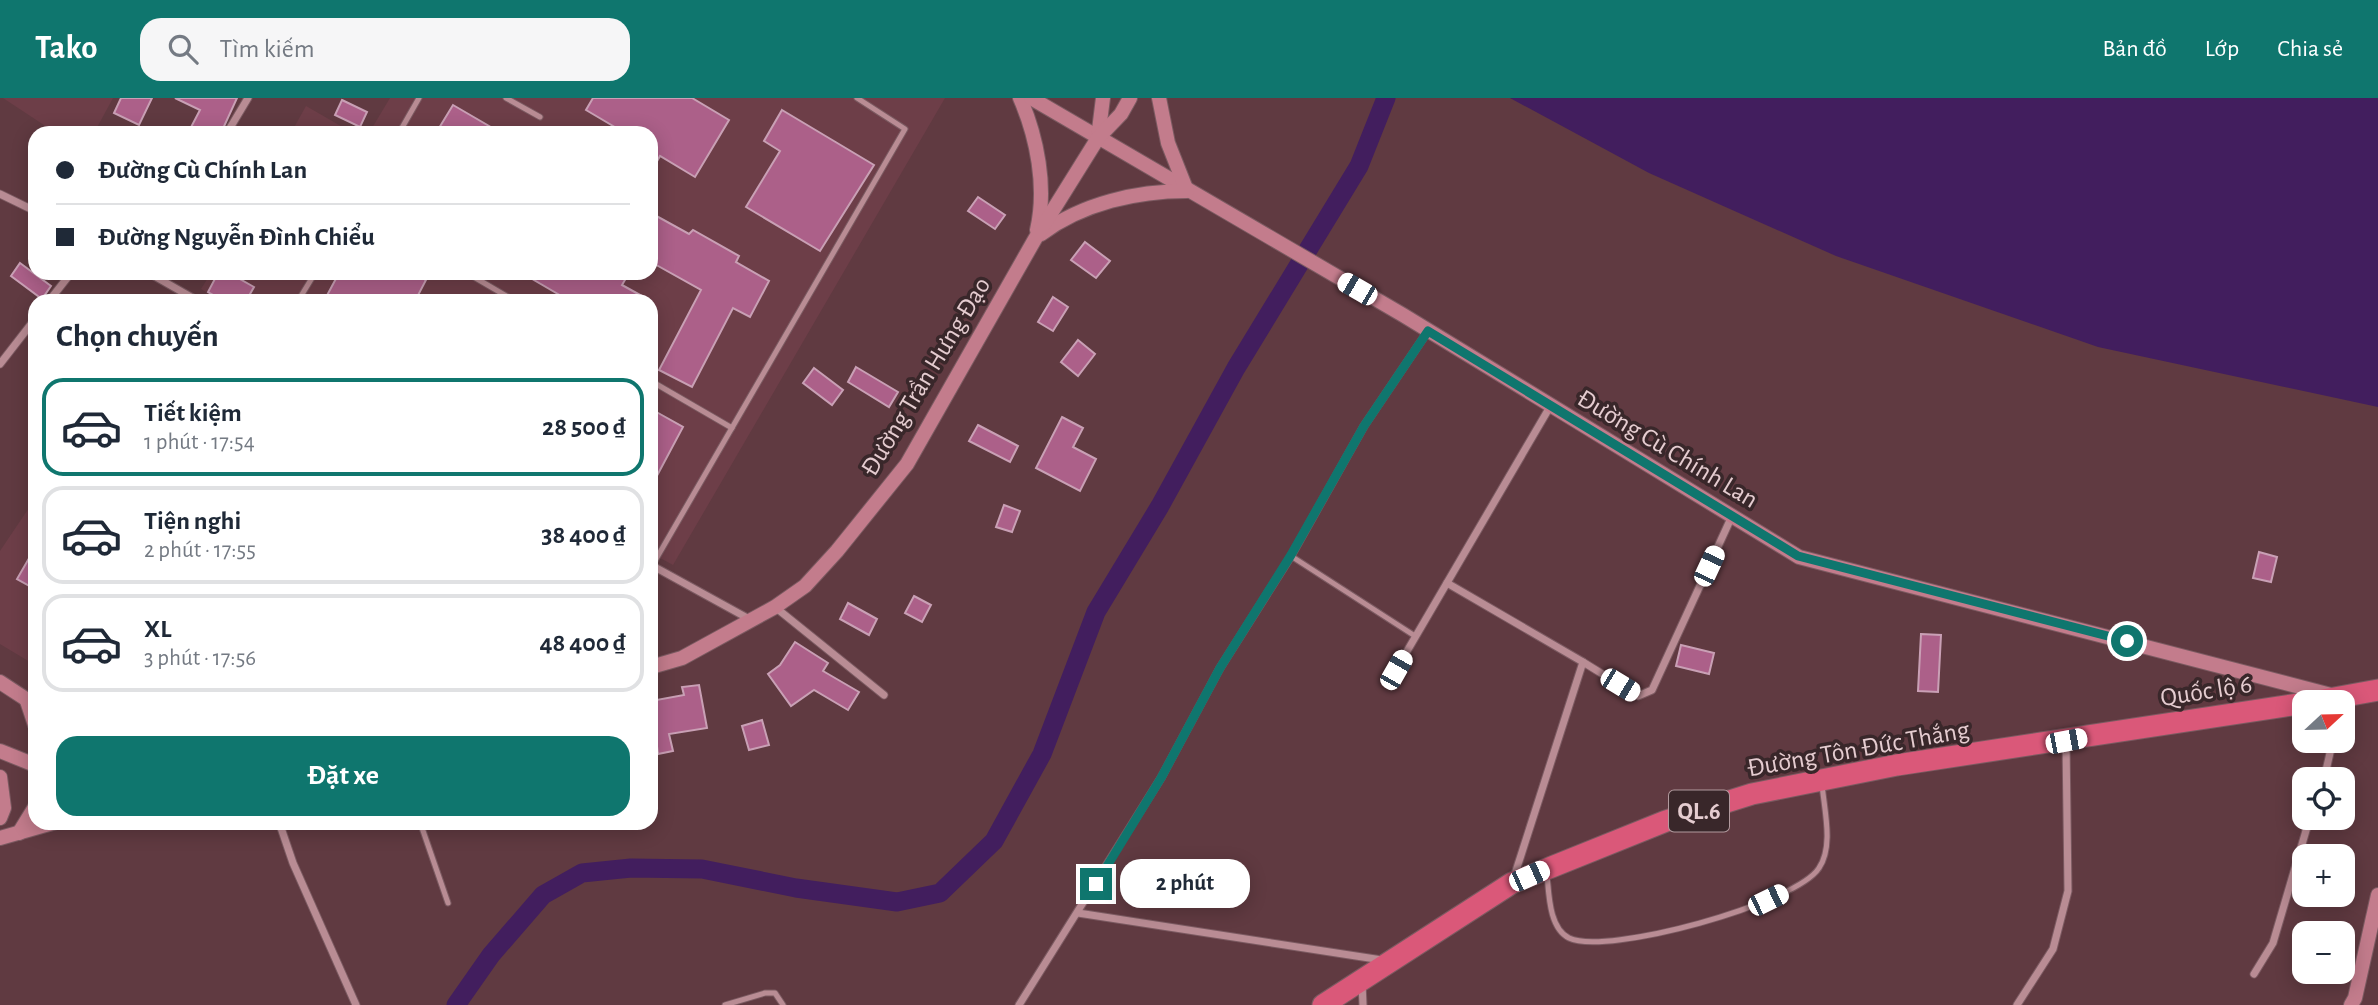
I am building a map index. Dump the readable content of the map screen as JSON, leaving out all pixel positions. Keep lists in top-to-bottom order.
{
  "streets": {
    "highway": ["Quốc lộ 6", "Đường Tôn Đức Thắng", "QL.6"],
    "main road": ["Đường Trần Hưng Đạo", "Đường Cù Chính Lan"]
  },
  "crossings": [
    ["Đường Trần Hưng Đạo", "Đường Cù Chính Lan"],
    ["Quốc lộ 6", "Đường Tôn Đức Thắng"]
  ],
  "north": "right",
  "page": {
    "header": "Tako",
    "search": "Tìm kiếm",
    "nav": ["Bản đồ", "Lớp", "Chia sẻ"],
    "banner": ["Đường Cù Chính Lan", "Đường Nguyễn Đình Chiểu"],
    "heading": "Chọn chuyến",
    "list": [
      {
        "name": "Tiết kiệm",
        "note": "1 phút · 17:54",
        "value": "28 500 ₫"
      },
      {
        "name": "Tiện nghi",
        "note": "2 phút · 17:55",
        "value": "38 400 ₫"
      },
      {
        "name": "XL",
        "note": "3 phút · 17:56",
        "value": "48 400 ₫"
      }
    ],
    "map_buttons": ["+", "−"],
    "buttons": "Đặt xe",
    "bubble": "2 phút"
  }
}
